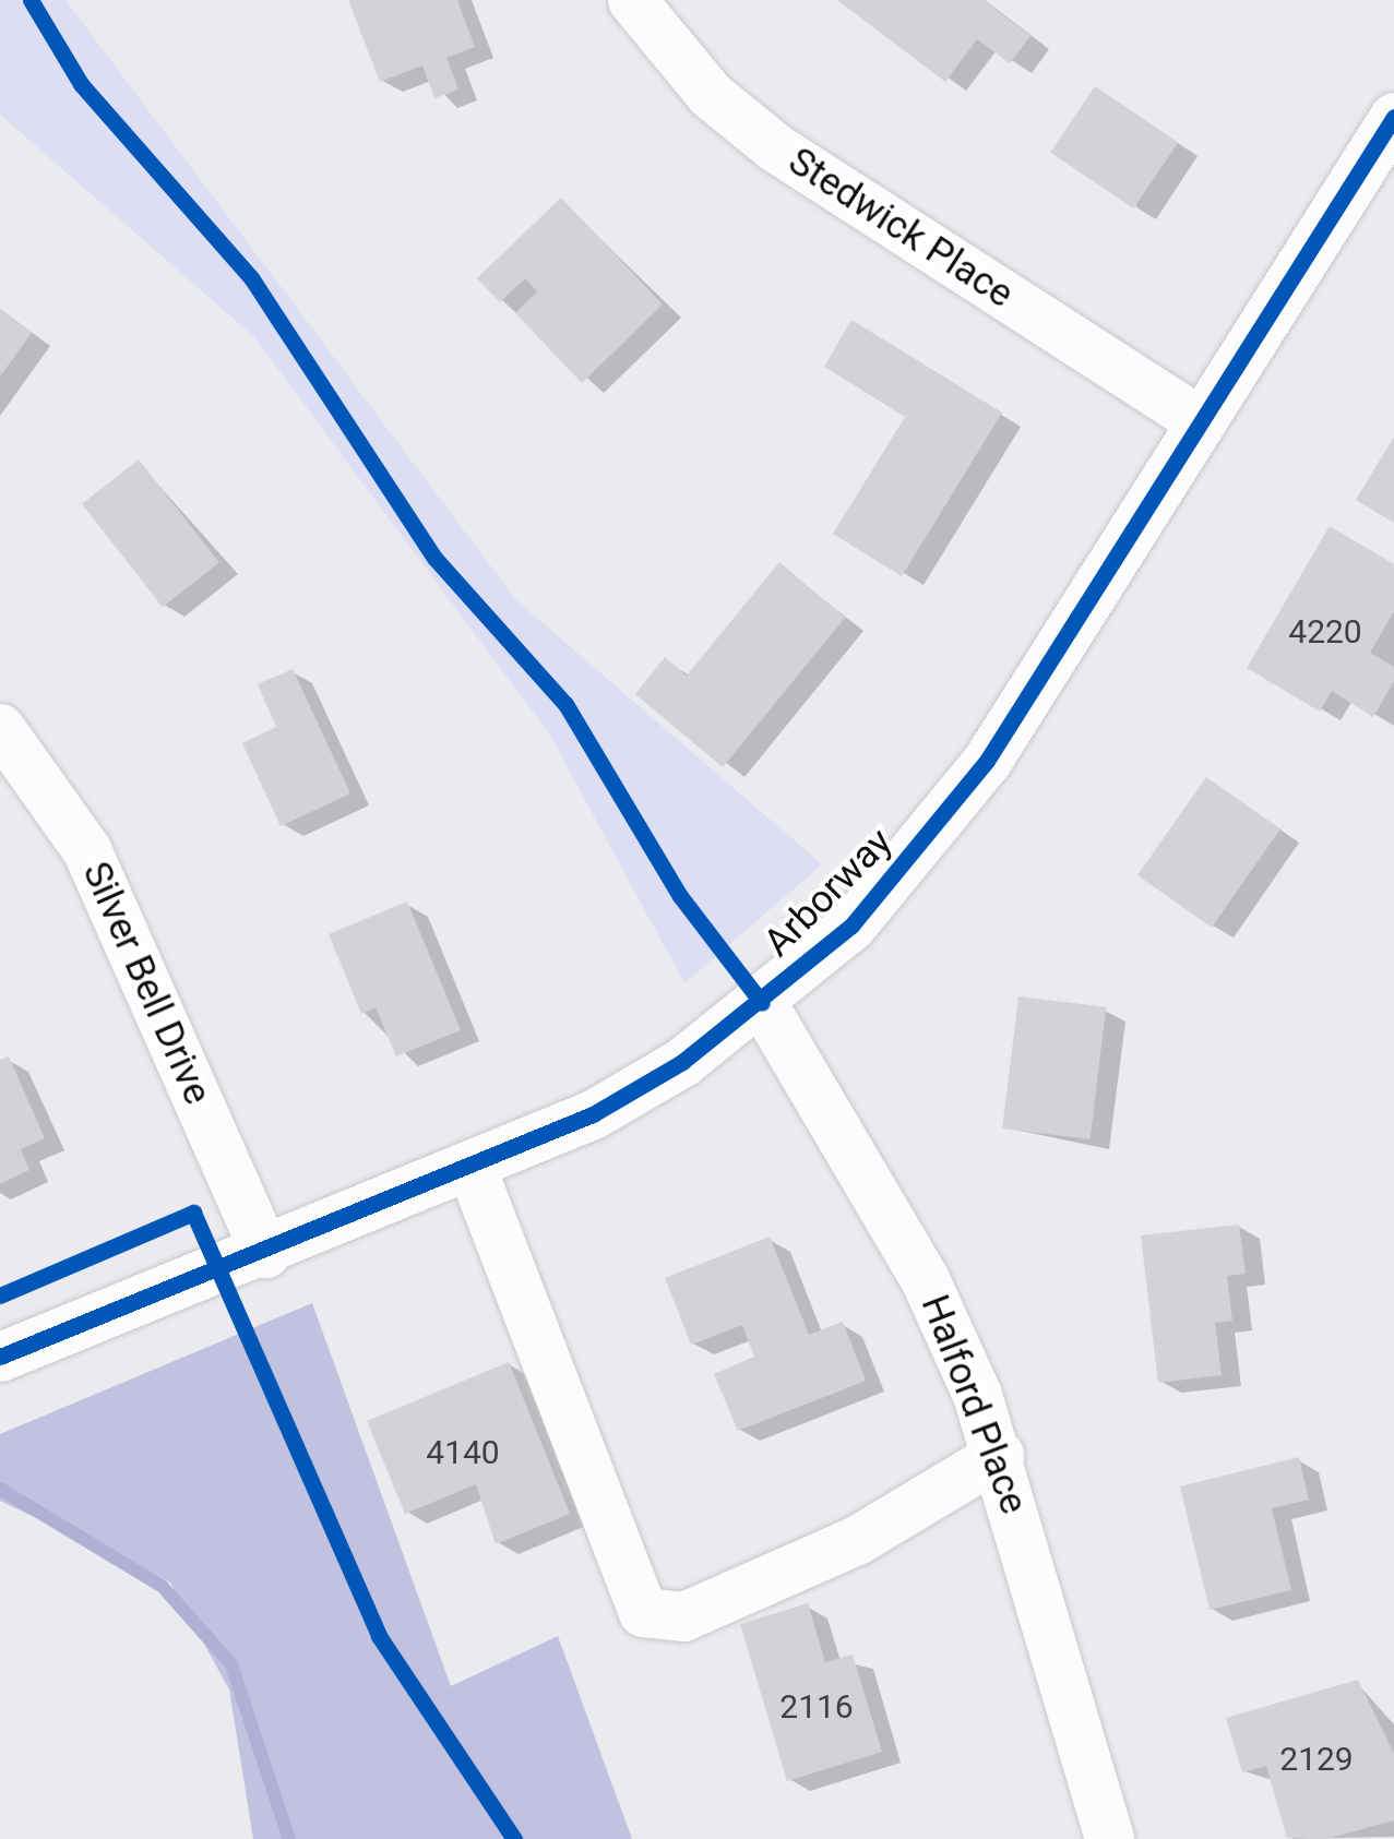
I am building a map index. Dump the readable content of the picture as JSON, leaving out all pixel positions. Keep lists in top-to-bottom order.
{
  "streets": {
    "street": [
      "Stedwick Place",
      "Arborway",
      "Silver Bell Drive",
      "Halford Place"
    ]
  },
  "crossings": [
    ["Stedwick Place", "Arborway"],
    ["Arborway", "Silver Bell Drive"],
    ["Arborway", "Halford Place"]
  ],
  "house_numbers": [
    "4220",
    "4140",
    "2116",
    "2129"
  ]
}
